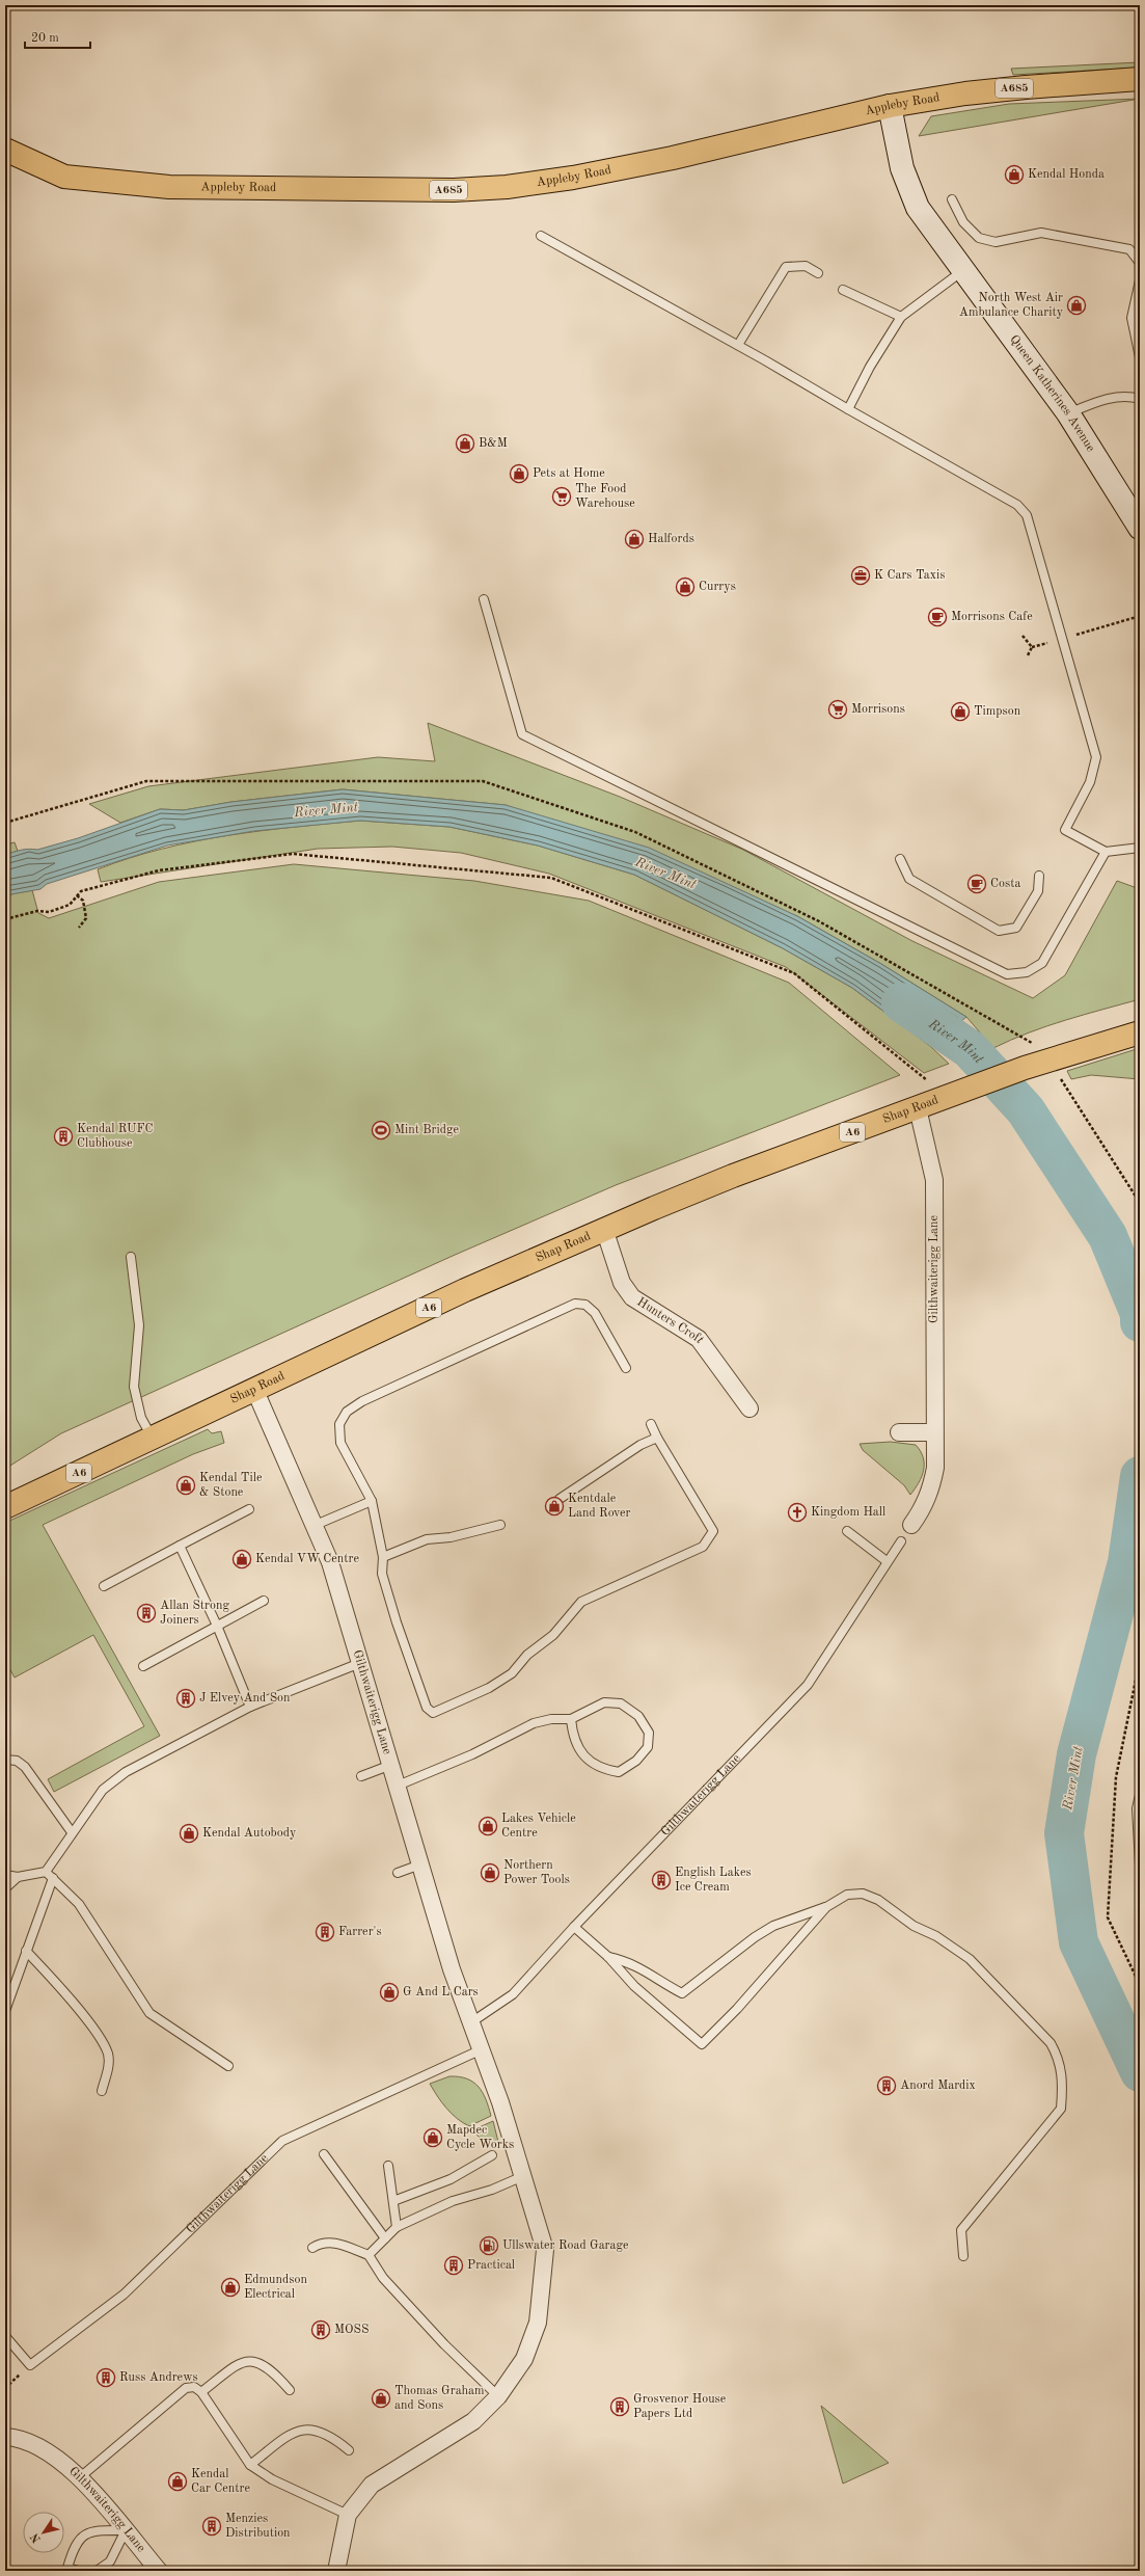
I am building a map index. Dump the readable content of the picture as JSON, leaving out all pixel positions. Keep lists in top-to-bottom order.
{
  "streets": {
    "main road": [
      "A685",
      "Appleby Road",
      "Shap Road",
      "A6"
    ],
    "street": ["Queen Katherines Avenue", "Gilthwaiterigg Lane", "Hunters Croft"]
  },
  "crossings": [
    ["Appleby Road", "Queen Katherines Avenue"],
    ["Shap Road", "Gilthwaiterigg Lane"],
    ["Shap Road", "Hunters Croft"]
  ],
  "water": ["River Mint"],
  "places": {
    "shop": [
      "Kendal Honda",
      "North West Air Ambulance Charity",
      "B&M",
      "Pets at Home",
      "Halfords",
      "Currys",
      "Timpson",
      "Kendal Tile & Stone",
      "Kentdale Land Rover",
      "Kendal VW Centre",
      "Lakes Vehicle Centre",
      "Kendal Autobody",
      "Northern Power Tools",
      "G And L Cars",
      "Mapdec Cycle Works",
      "Edmundson Electrical",
      "Thomas Graham and Sons",
      "Kendal Car Centre"
    ],
    "supermarket": ["The Food Warehouse", "Morrisons"],
    "office": ["K Cars Taxis"],
    "cafe": ["Morrisons Cafe", "Costa"],
    "sports": ["Mint Bridge"],
    "building": [
      "Kendal RUFC Clubhouse",
      "Allan Strong Joiners",
      "J Elvey And Son",
      "English Lakes Ice Cream",
      "Farrer's",
      "Anord Mardix",
      "Practical",
      "MOSS",
      "Russ Andrews",
      "Grosvenor House Papers Ltd",
      "Menzies Distribution"
    ],
    "church": ["Kingdom Hall"],
    "fuel station": ["Ullswater Road Garage"]
  },
  "scale_bar": "20 m",
  "north": "bottom left"
}
